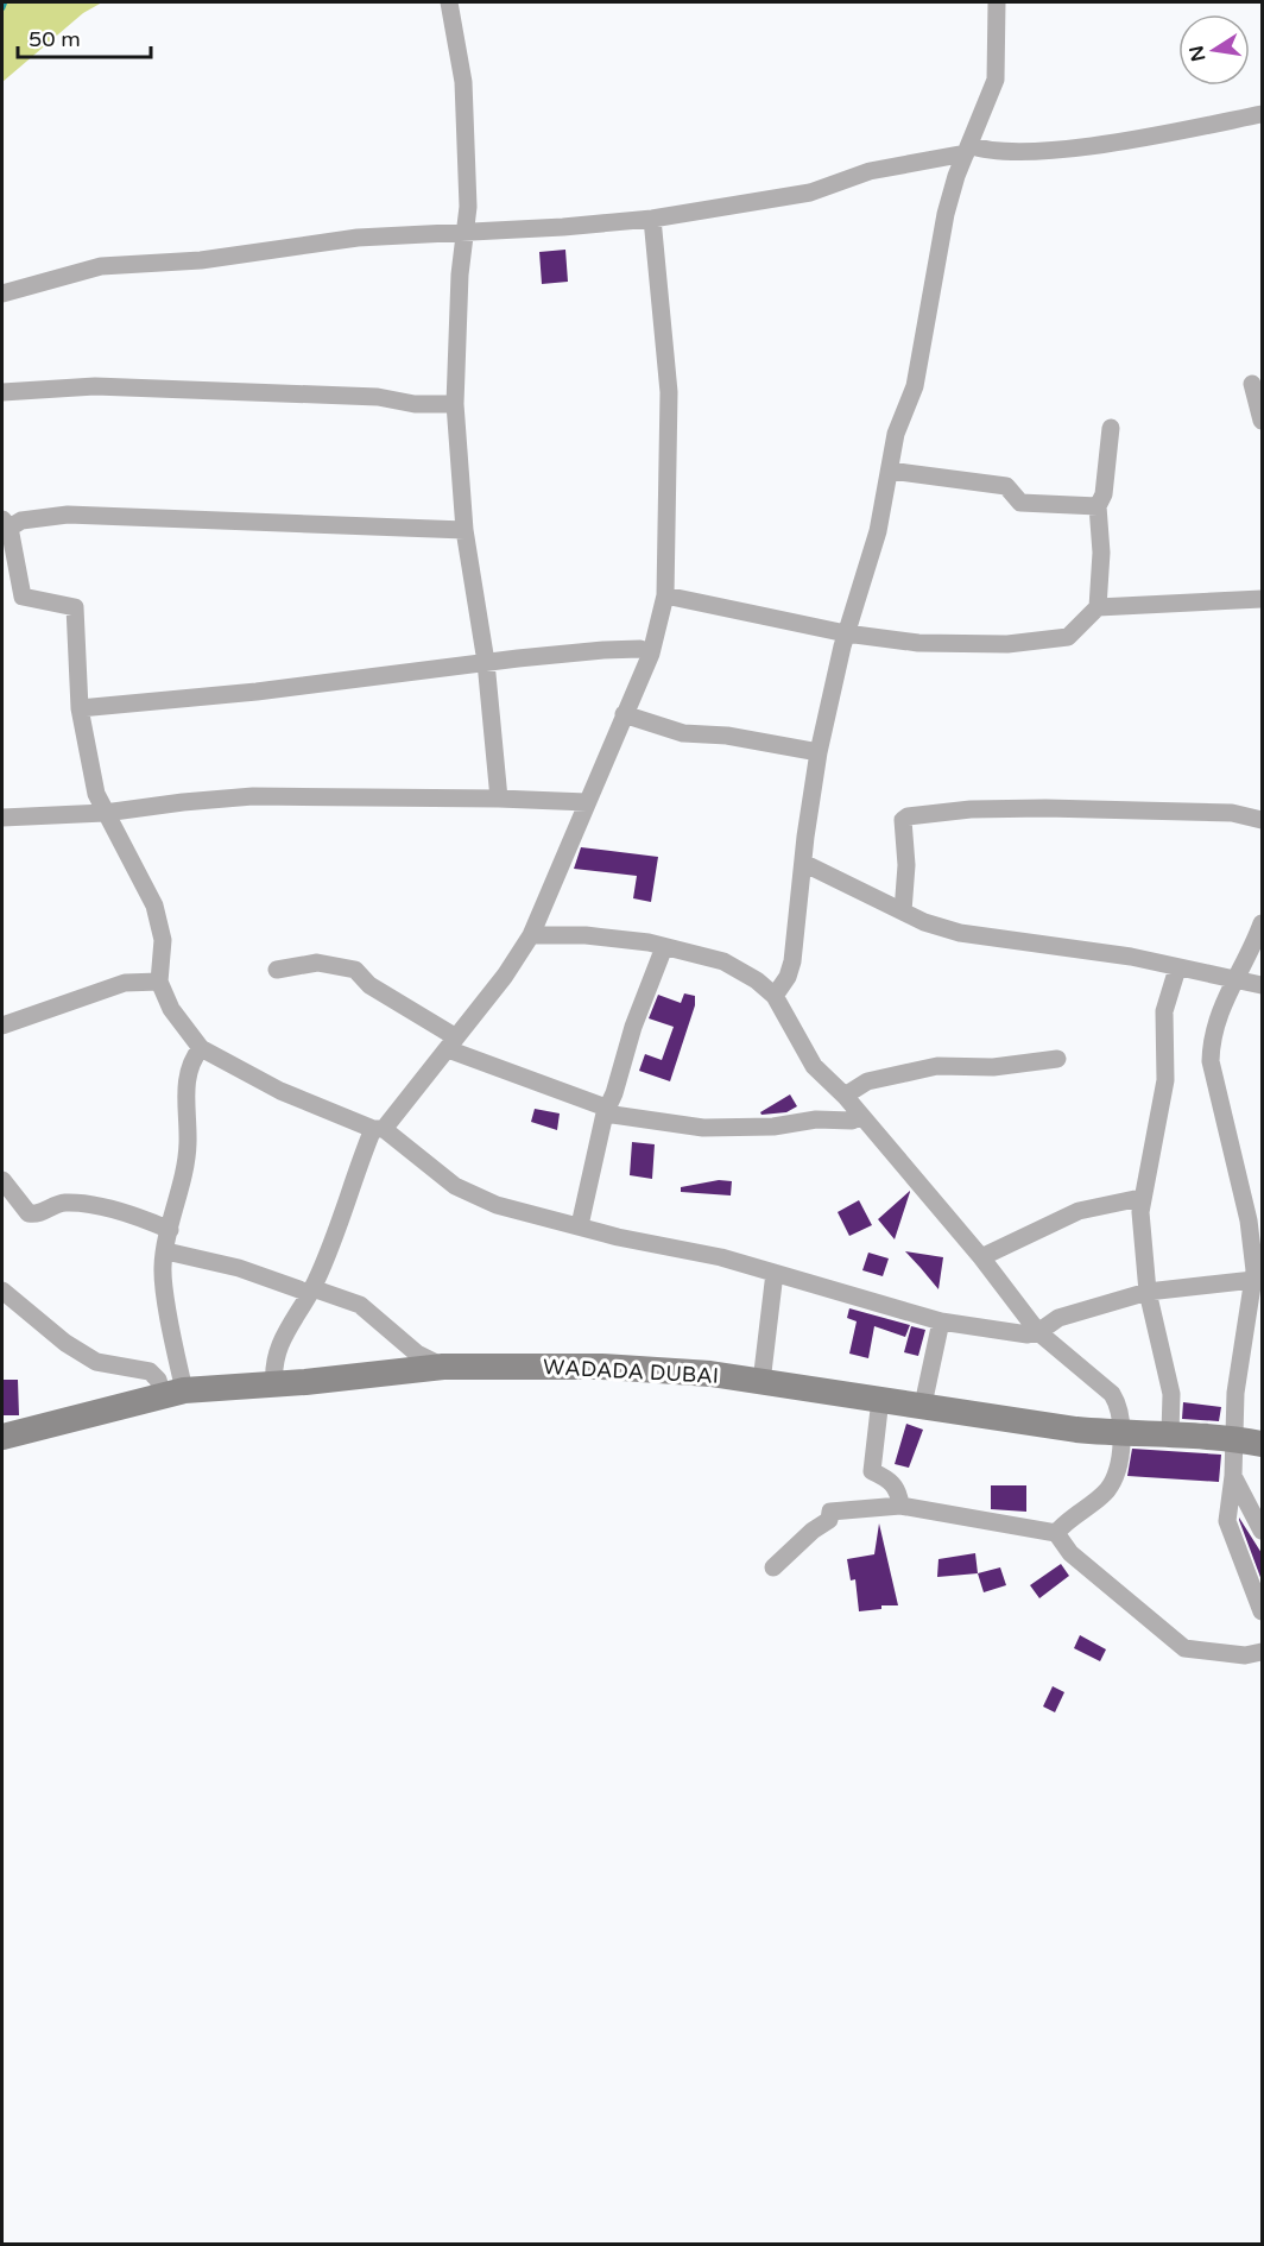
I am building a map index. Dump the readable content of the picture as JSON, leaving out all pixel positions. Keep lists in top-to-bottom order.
{
  "streets": {
    "street": ["WADADA DUBAI"]
  },
  "scale_bar": "50 m",
  "north": "left"
}
